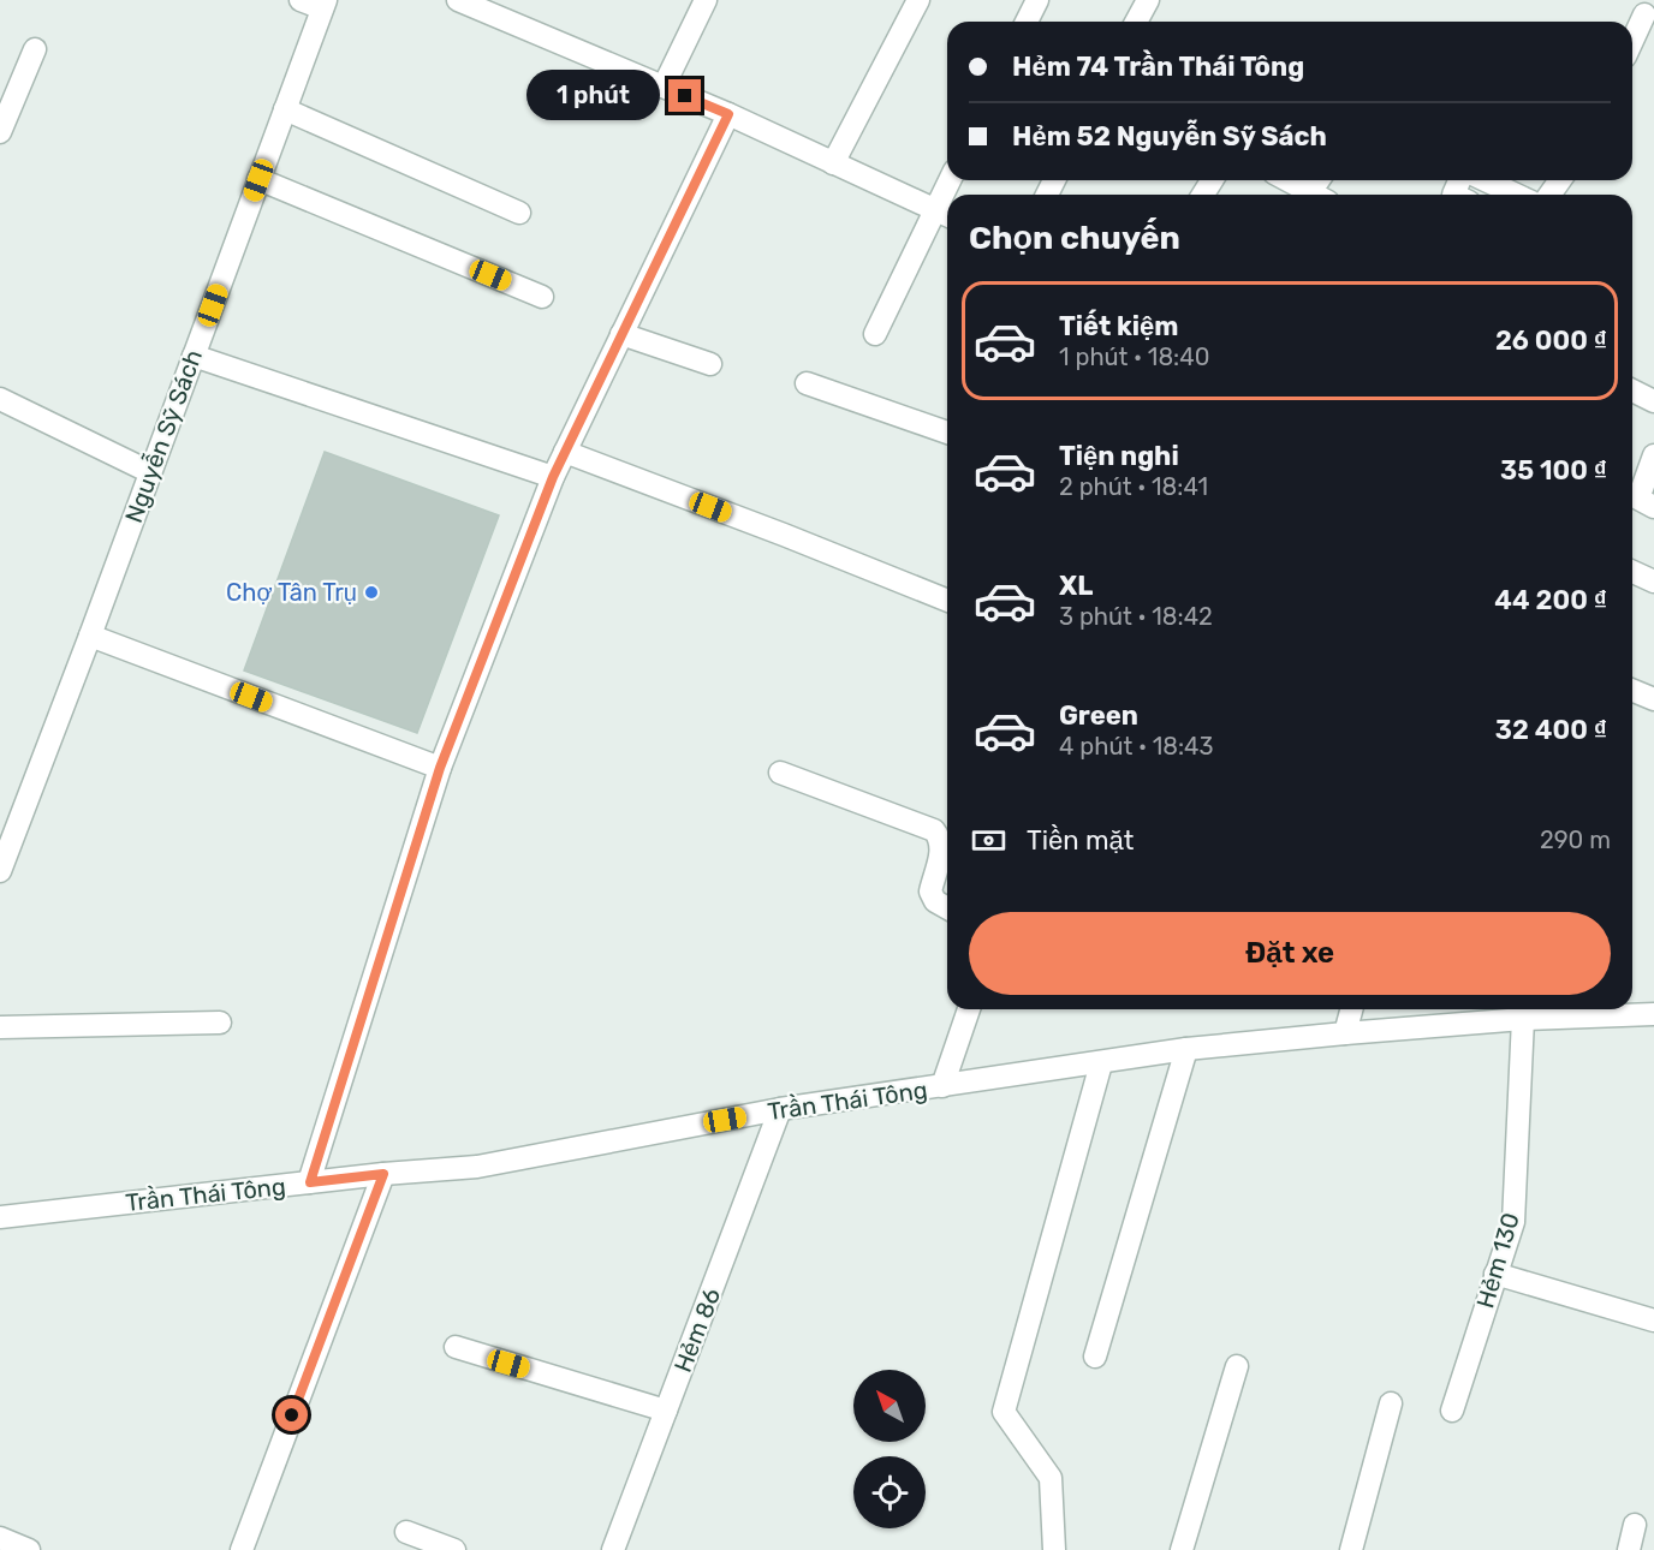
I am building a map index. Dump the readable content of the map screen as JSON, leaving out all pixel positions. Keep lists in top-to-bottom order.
{
  "streets": {
    "street": [
      "Nguyễn Sỹ Sách",
      "Trần Thái Tông",
      "Hẻm 130",
      "Hẻm 86"
    ]
  },
  "crossings": [
    ["Trần Thái Tông", "Hẻm 130"],
    ["Trần Thái Tông", "Hẻm 86"]
  ],
  "places": ["Chợ Tân Trụ"],
  "north": "top left",
  "page": {
    "banner": ["Hẻm 74 Trần Thái Tông", "Hẻm 52 Nguyễn Sỹ Sách"],
    "bubble": "1 phút",
    "heading": "Chọn chuyến",
    "list": [
      {
        "name": "Tiết kiệm",
        "note": "1 phút · 18:40",
        "value": "26 000 ₫"
      },
      {
        "name": "Tiện nghi",
        "note": "2 phút · 18:41",
        "value": "35 100 ₫"
      },
      {
        "name": "XL",
        "note": "3 phút · 18:42",
        "value": "44 200 ₫"
      },
      {
        "name": "Green",
        "note": "4 phút · 18:43",
        "value": "32 400 ₫"
      }
    ],
    "pay": ["Tiền mặt", "290 m"],
    "buttons": "Đặt xe"
  }
}
